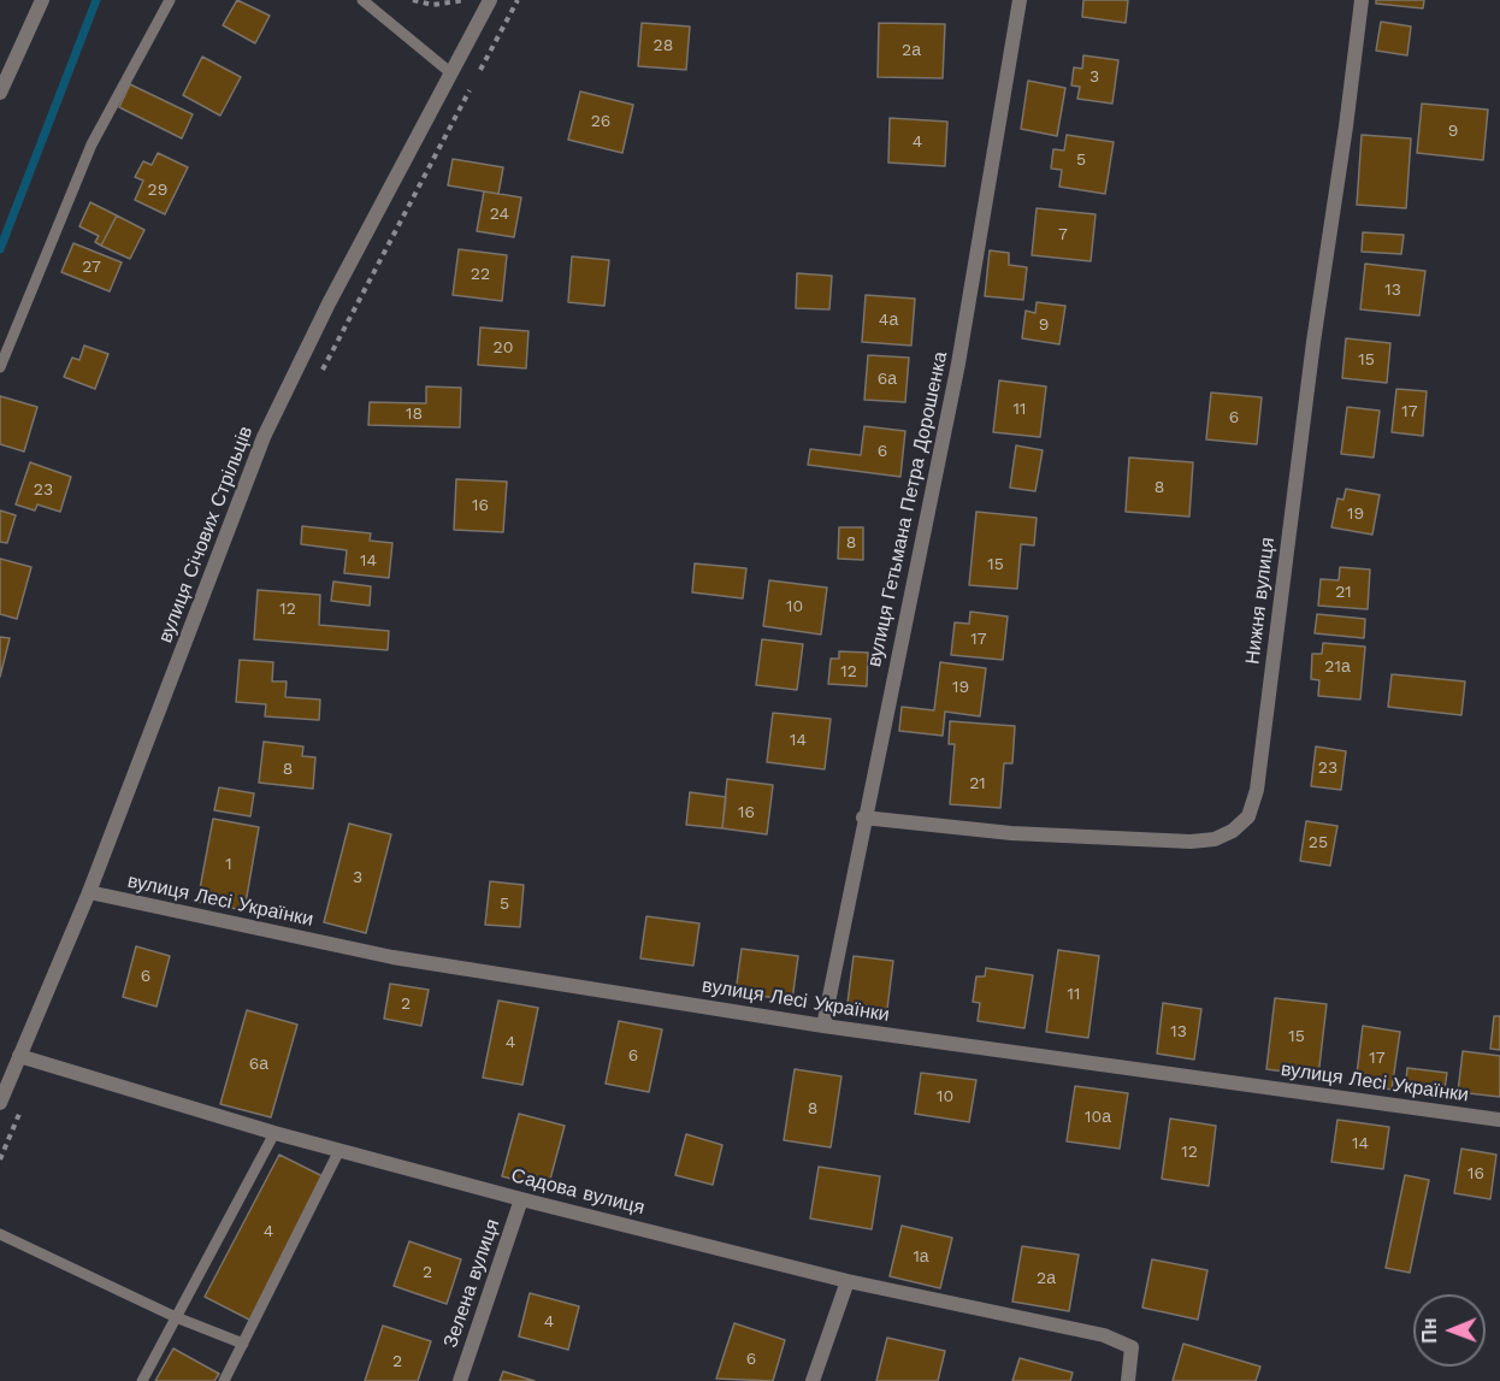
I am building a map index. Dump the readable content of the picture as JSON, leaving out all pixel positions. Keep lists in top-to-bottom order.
{
  "streets": {
    "street": [
      "вулиця Гетьмана Петра Дорошенка",
      "вулиця Січових Стрільців",
      "Нижня вулиця",
      "вулиця Лесі Українки",
      "Садова вулиця",
      "Зелена вулиця"
    ]
  },
  "crossings": [
    ["вулиця Гетьмана Петра Дорошенка", "Нижня вулиця"],
    ["вулиця Гетьмана Петра Дорошенка", "вулиця Лесі Українки"],
    ["вулиця Січових Стрільців", "вулиця Лесі Українки"],
    ["вулиця Січових Стрільців", "Садова вулиця"],
    ["Садова вулиця", "Зелена вулиця"]
  ],
  "house_numbers": [
    "28",
    "2а",
    "3",
    "26",
    "9",
    "4",
    "5",
    "29",
    "24",
    "7",
    "27",
    "22",
    "13",
    "4а",
    "9",
    "20",
    "15",
    "6а",
    "11",
    "17",
    "18",
    "6",
    "6",
    "8",
    "23",
    "16",
    "19",
    "8",
    "14",
    "15",
    "21",
    "10",
    "12",
    "17",
    "21а",
    "12",
    "19",
    "14",
    "23",
    "8",
    "21",
    "16",
    "25",
    "1",
    "3",
    "5",
    "6",
    "11",
    "2",
    "13",
    "15",
    "4",
    "6",
    "17",
    "6а",
    "10",
    "8",
    "10а",
    "14",
    "12",
    "16",
    "4",
    "1а",
    "2",
    "2а",
    "4",
    "6",
    "2"
  ],
  "north": "left"
}
